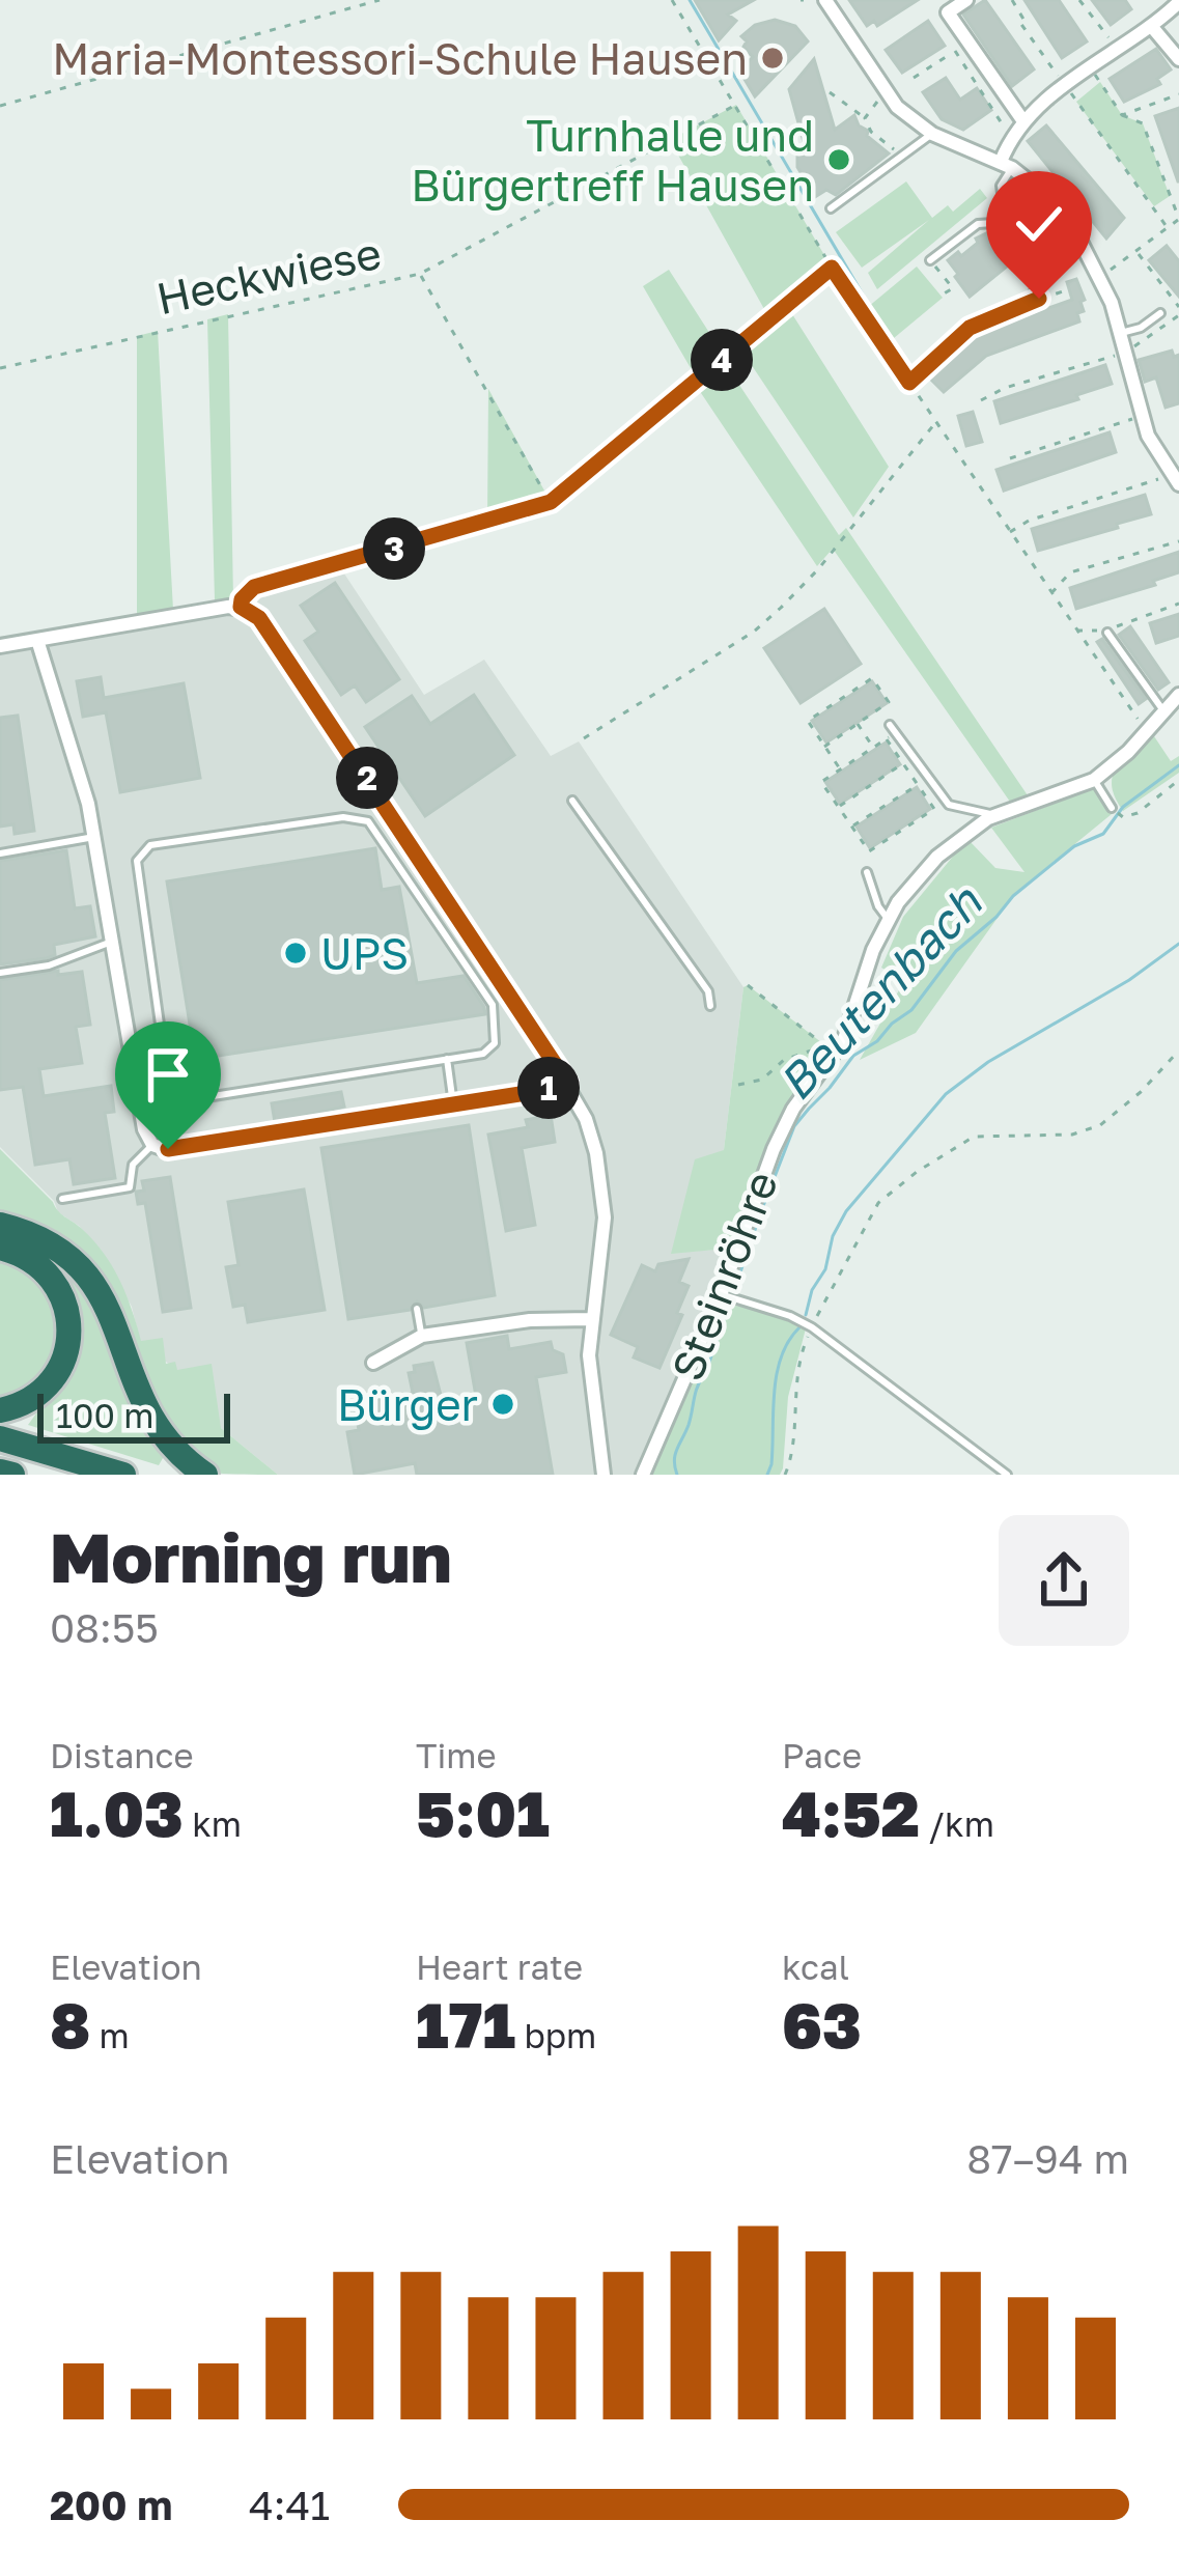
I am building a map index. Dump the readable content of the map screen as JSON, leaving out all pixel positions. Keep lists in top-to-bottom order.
{
  "streets": {
    "street": ["Steinröhre"],
    "path": ["Heckwiese"]
  },
  "water": ["Beutenbach"],
  "places": [
    "Maria-Montessori-Schule Hausen",
    "Turnhalle und Bürgertreff Hausen",
    "UPS",
    "Bürger"
  ],
  "scale_bar": "100 m",
  "page": {
    "pins": [
      "4",
      "3",
      "2",
      "1"
    ],
    "scale": "100 m",
    "heading": ["Morning run", "08:55"],
    "stats": [
      ["Distance", "1.03 km"],
      ["Time", "5:01"],
      ["Pace", "4:52 /km"],
      ["Elevation", "8 m"],
      ["Heart rate", "171 bpm"],
      ["kcal", "63"]
    ],
    "chart": ["Elevation", "87–94 m"],
    "list": [
      {
        "name": "200 m",
        "note": "4:41"
      }
    ]
  }
}
